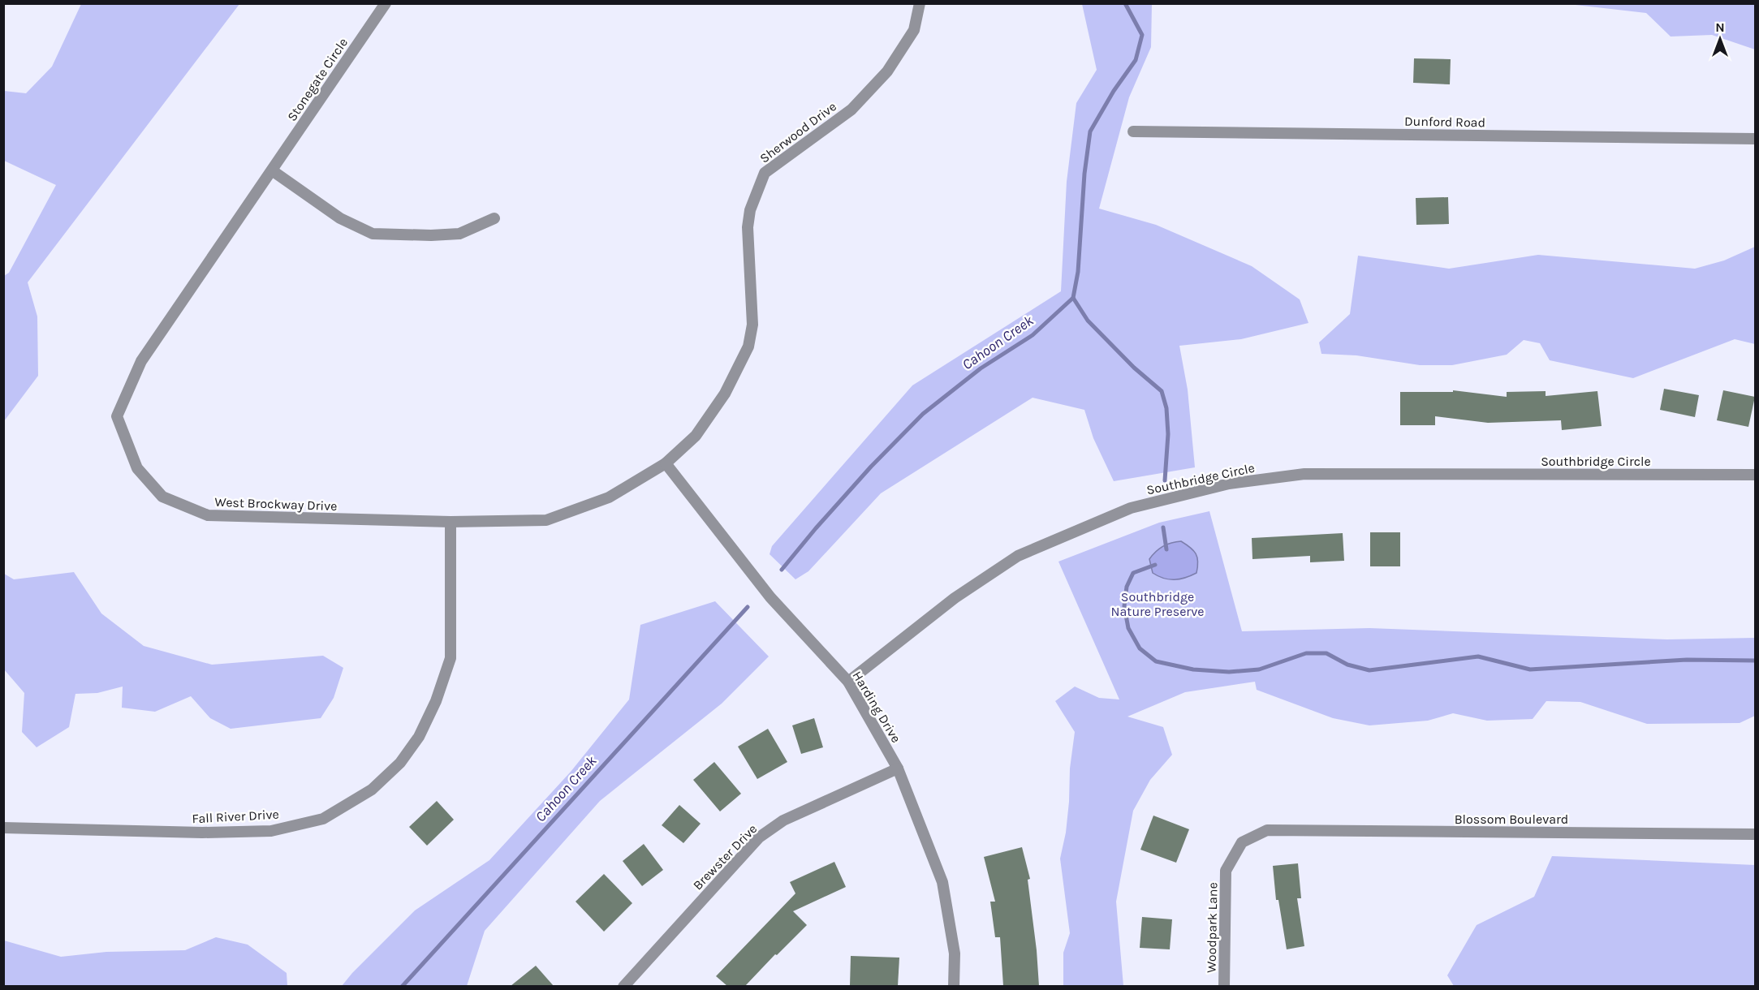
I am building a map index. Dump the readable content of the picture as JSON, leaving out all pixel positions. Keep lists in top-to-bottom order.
{
  "streets": {
    "street": [
      "Stonegate Circle",
      "Dunford Road",
      "Sherwood Drive",
      "Southbridge Circle",
      "West Brockway Drive",
      "Harding Drive",
      "Fall River Drive",
      "Blossom Boulevard",
      "Brewster Drive",
      "Woodpark Lane"
    ]
  },
  "crossings": [
    ["Stonegate Circle", "West Brockway Drive"],
    ["Sherwood Drive", "West Brockway Drive"],
    ["Southbridge Circle", "Harding Drive"],
    ["West Brockway Drive", "Harding Drive"],
    ["West Brockway Drive", "Fall River Drive"],
    ["Harding Drive", "Brewster Drive"],
    ["Blossom Boulevard", "Woodpark Lane"]
  ],
  "water": ["Cahoon Creek"],
  "parks": ["Southbridge Nature Preserve"],
  "north": "top"
}
